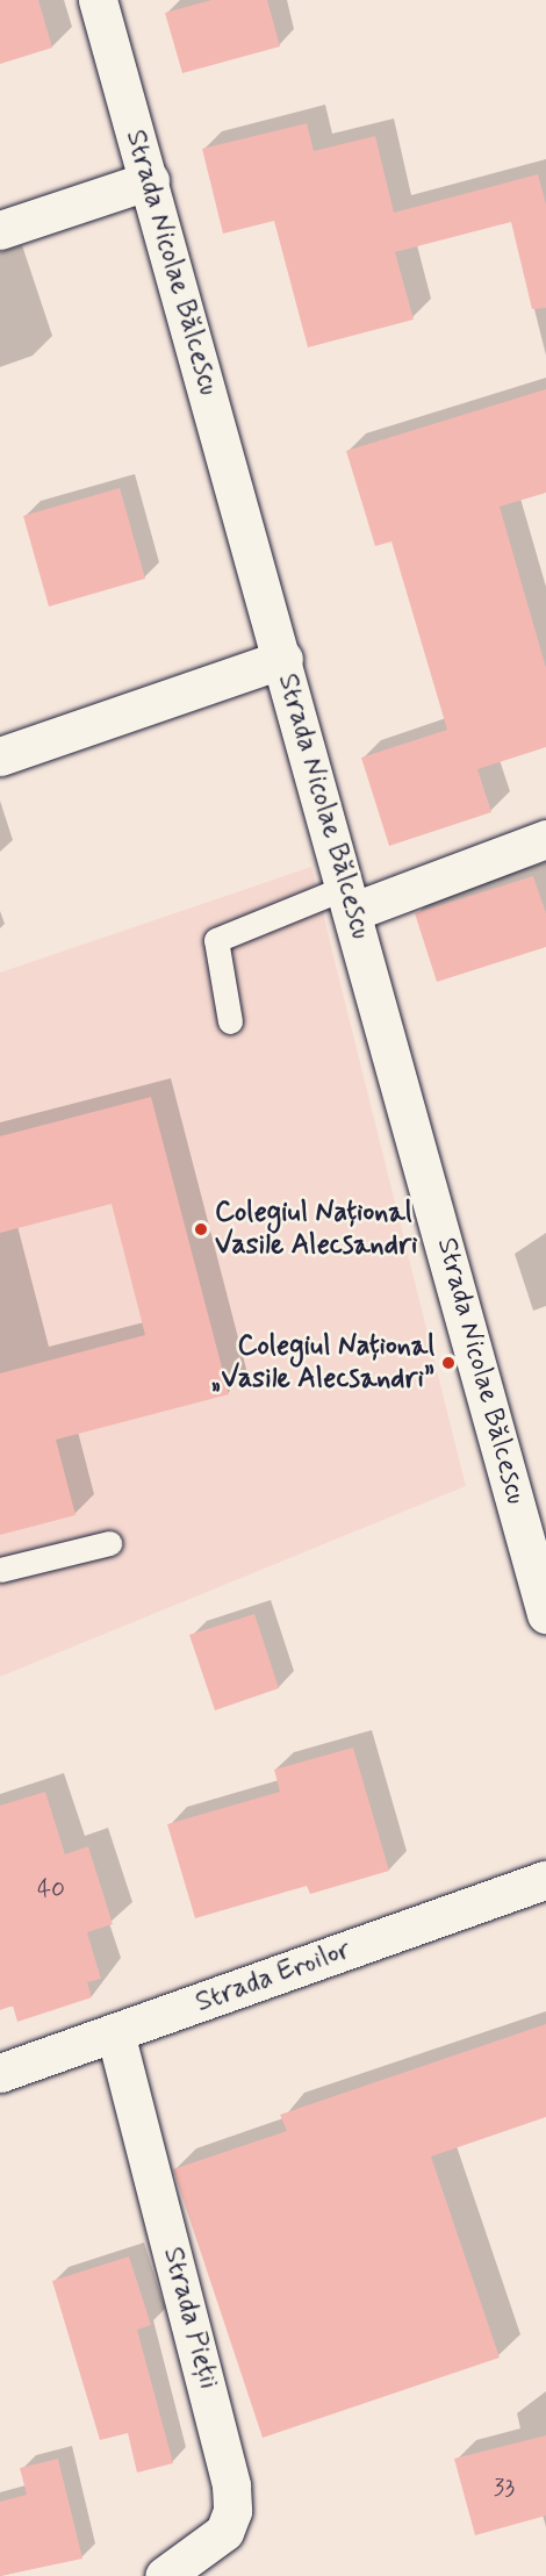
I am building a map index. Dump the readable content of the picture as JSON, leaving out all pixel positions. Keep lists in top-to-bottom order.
{
  "streets": {
    "street": ["Strada Nicolae Bălcescu", "Strada Eroilor", "Strada Pieții"]
  },
  "crossings": [
    ["Strada Eroilor", "Strada Pieții"]
  ],
  "places": ["Colegiul Național Vasile Alecsandri", "Colegiul Național „Vasile Alecsandri”"],
  "house_numbers": ["40", "33"]
}
